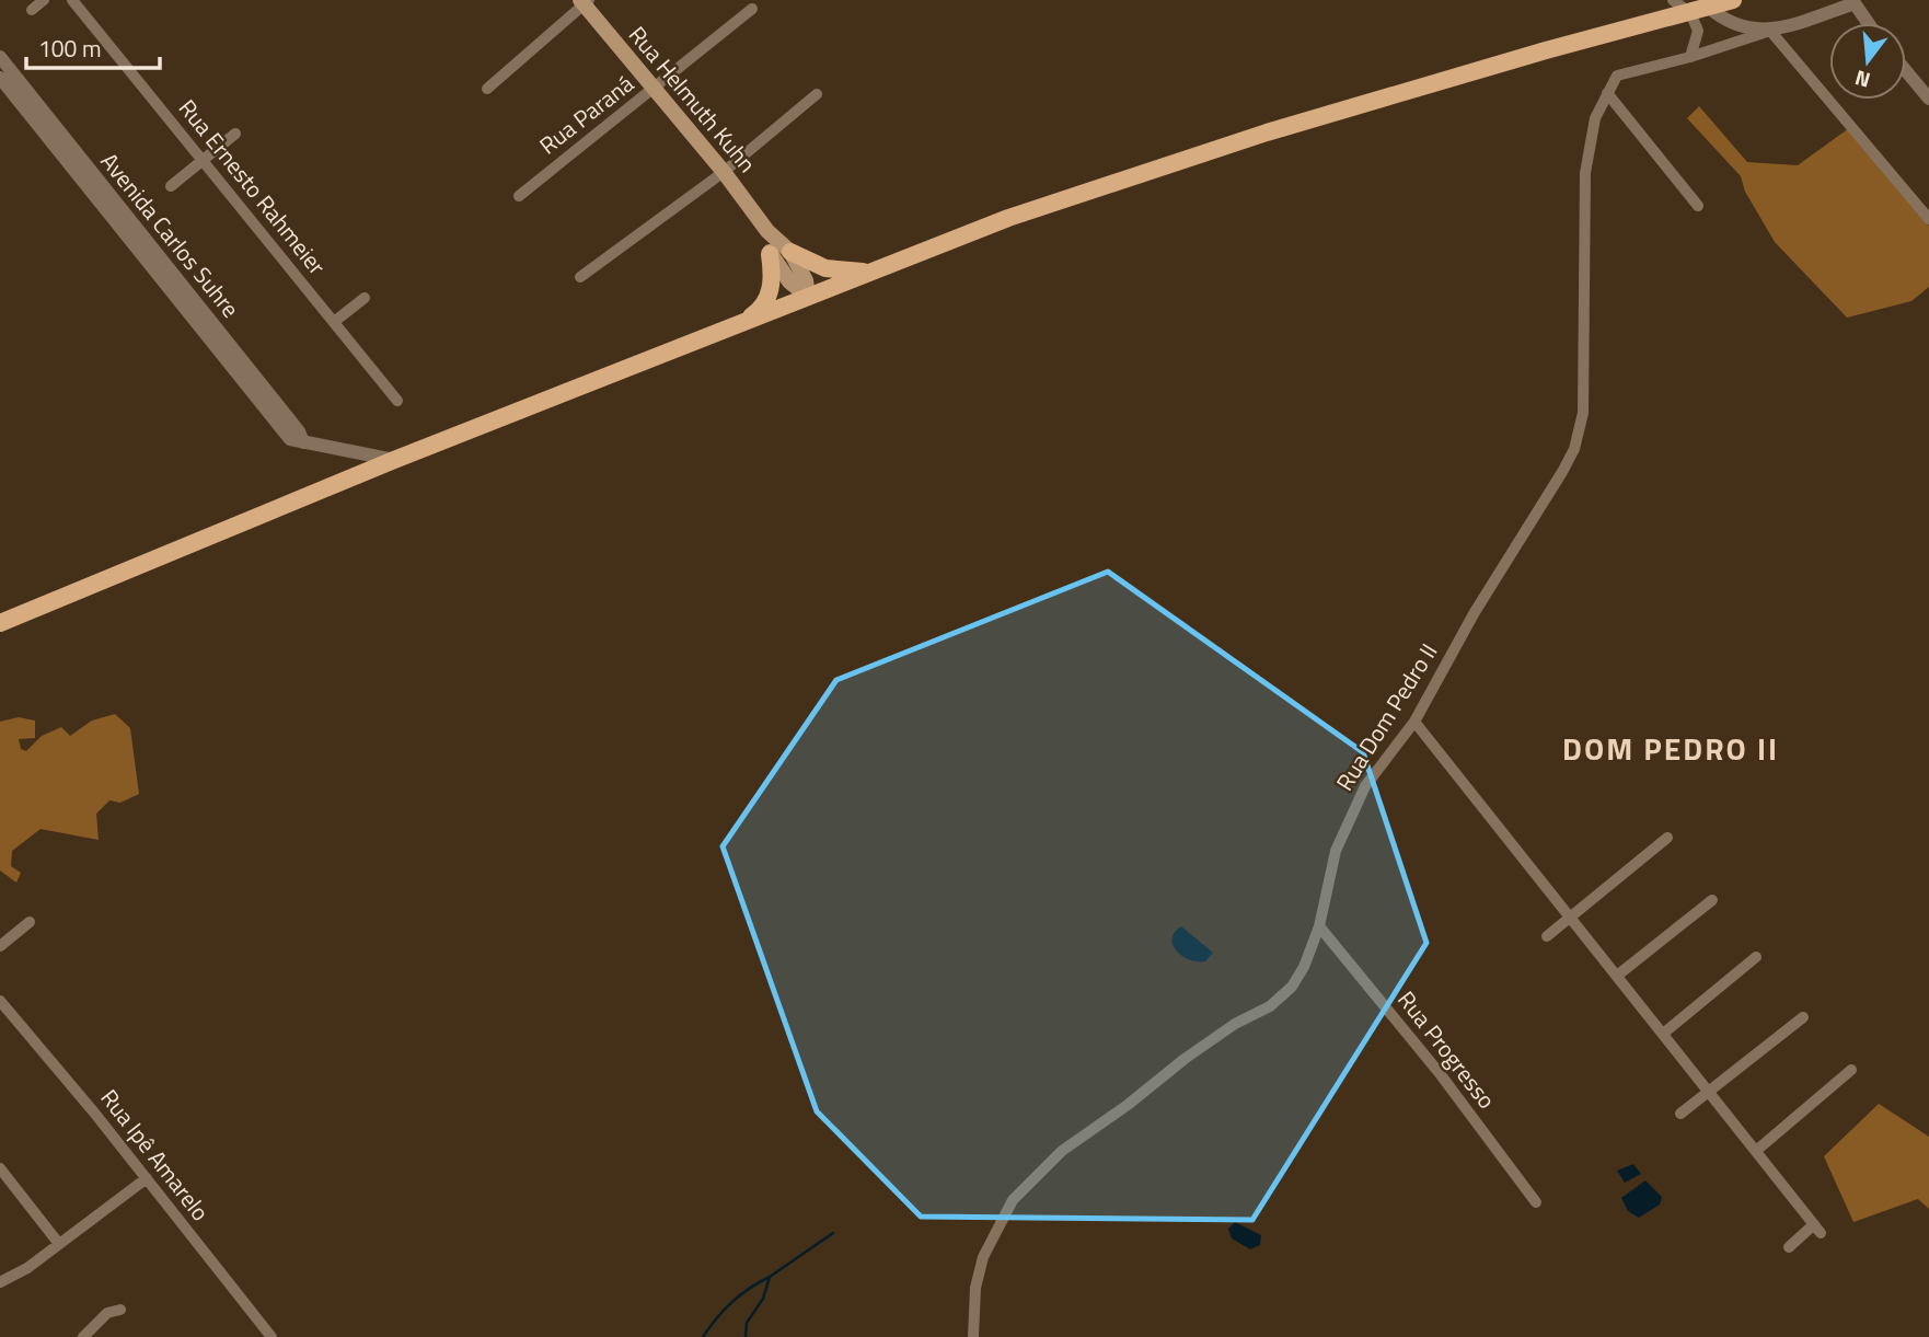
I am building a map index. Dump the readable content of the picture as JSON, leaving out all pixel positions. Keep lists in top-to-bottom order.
{
  "streets": {
    "main road": ["Rua Helmuth Kuhn"],
    "street": [
      "Rua Paraná",
      "Rua Ernesto Rahmeier",
      "Avenida Carlos Suhre",
      "Rua Dom Pedro II",
      "Rua Progresso",
      "Rua Ipê Amarelo"
    ]
  },
  "crossings": [
    ["Rua Helmuth Kuhn", "Rua Paraná"],
    ["Rua Dom Pedro II", "Rua Progresso"]
  ],
  "districts": ["DOM PEDRO II"],
  "scale_bar": "100 m",
  "north": "bottom"
}
